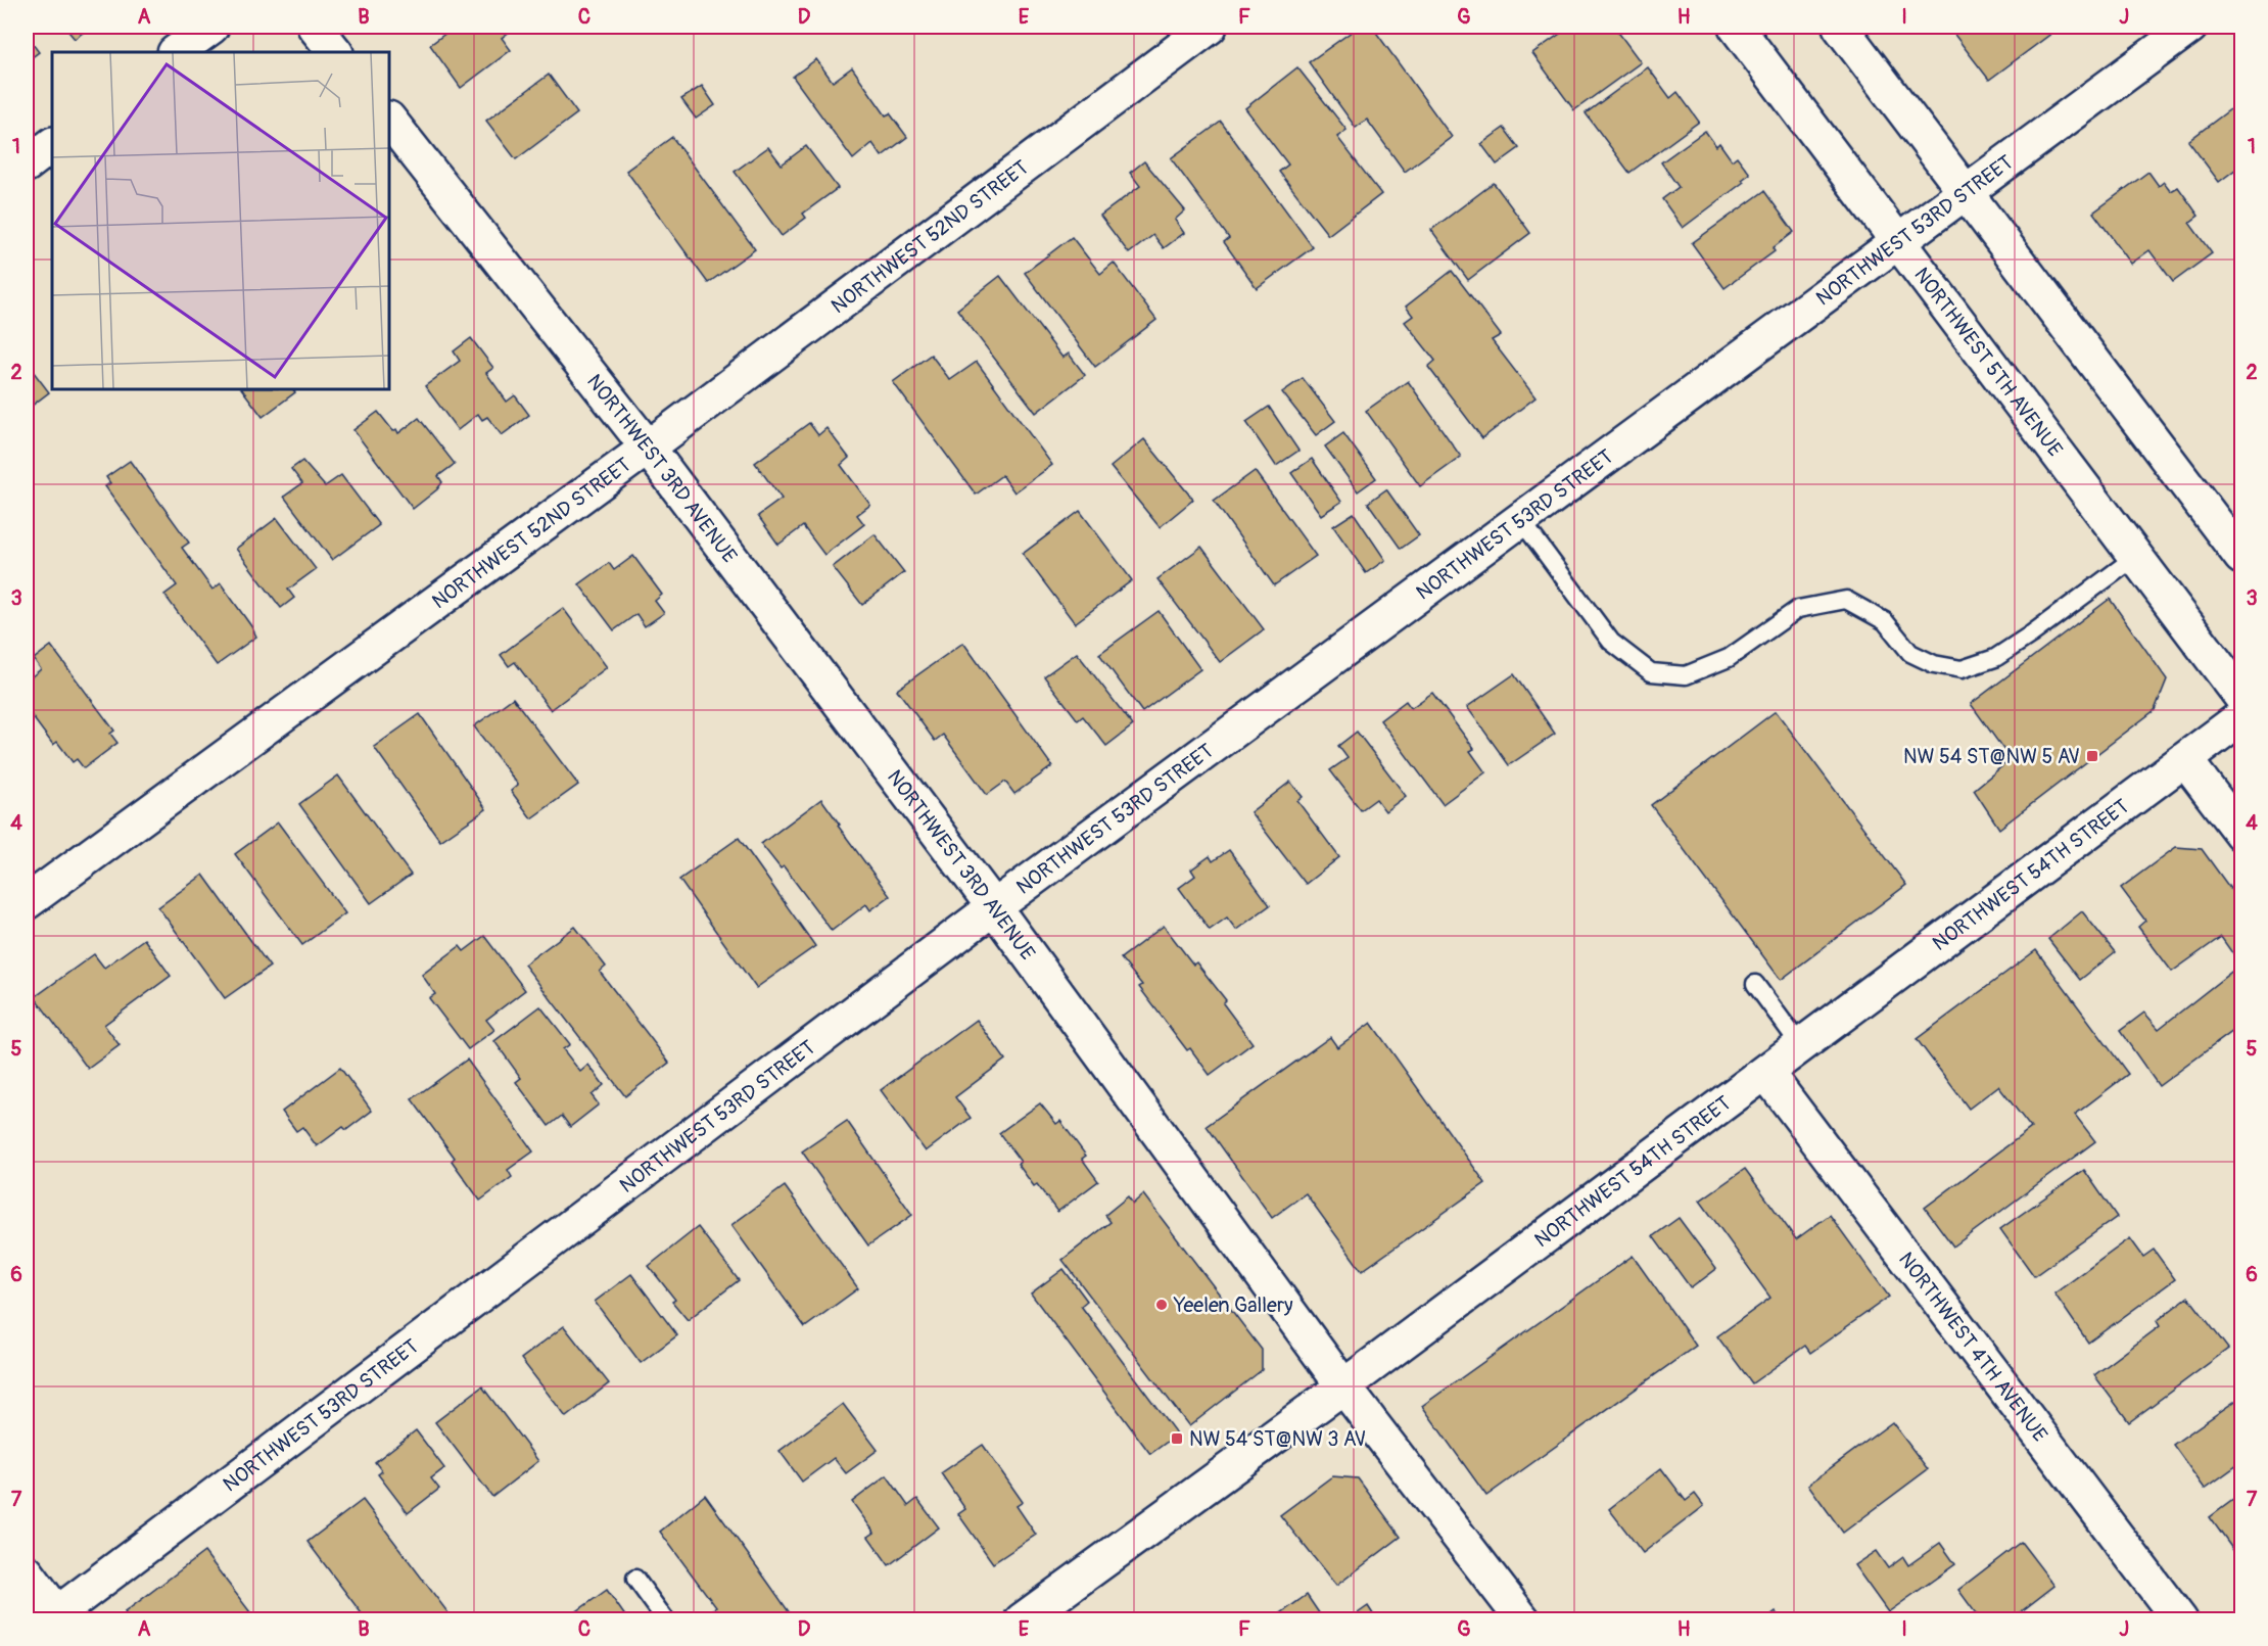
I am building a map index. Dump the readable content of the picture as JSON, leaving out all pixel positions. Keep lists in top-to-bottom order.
{
  "streets": {
    "street": [
      "NORTHWEST 53RD STREET",
      "NORTHWEST 52ND STREET",
      "NORTHWEST 5TH AVENUE",
      "NORTHWEST 3RD AVENUE",
      "NORTHWEST 54TH STREET",
      "NORTHWEST 4TH AVENUE"
    ]
  },
  "crossings": [
    ["NORTHWEST 53RD STREET", "NORTHWEST 5TH AVENUE"],
    ["NORTHWEST 53RD STREET", "NORTHWEST 3RD AVENUE"],
    ["NORTHWEST 52ND STREET", "NORTHWEST 3RD AVENUE"],
    ["NORTHWEST 3RD AVENUE", "NORTHWEST 54TH STREET"],
    ["NORTHWEST 54TH STREET", "NORTHWEST 4TH AVENUE"]
  ],
  "places": {
    "transit": ["NW 54 ST@NW 5 AV", "NW 54 ST@NW 3 AV"],
    "other": ["Yeelen Gallery"]
  },
  "grid": {
    "columns": [
      "A",
      "B",
      "C",
      "D",
      "E",
      "F",
      "G",
      "H",
      "I",
      "J"
    ],
    "rows": [
      "1",
      "2",
      "3",
      "4",
      "5",
      "6",
      "7"
    ]
  }
}
